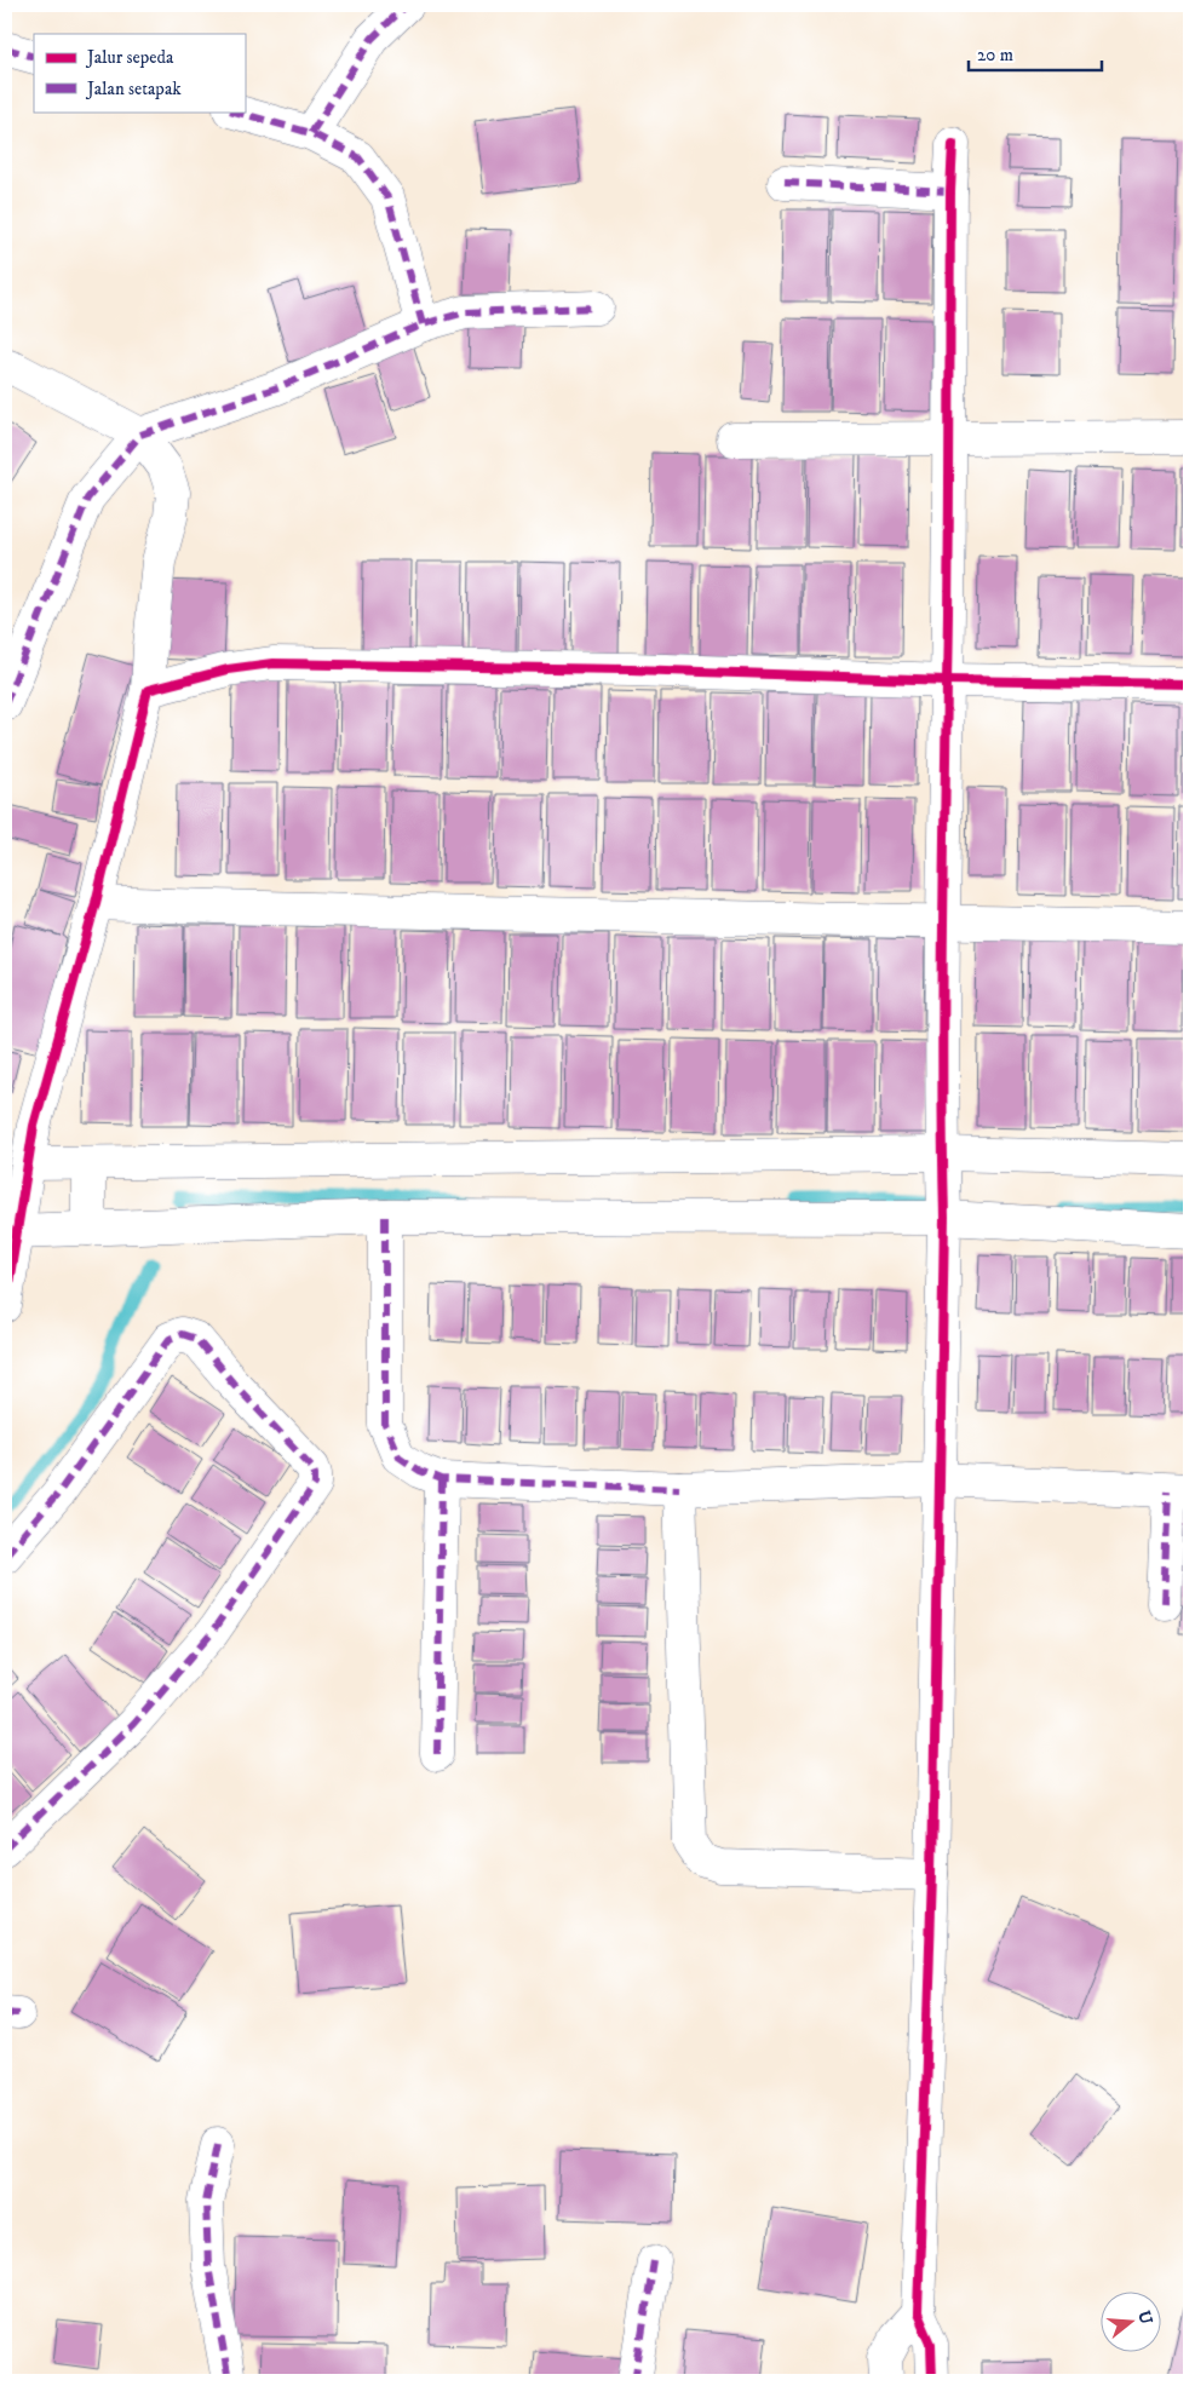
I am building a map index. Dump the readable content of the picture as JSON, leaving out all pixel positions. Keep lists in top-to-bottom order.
{
  "legend": ["Jalur sepeda", "Jalan setapak"],
  "scale_bar": "20 m",
  "north": "right"
}
